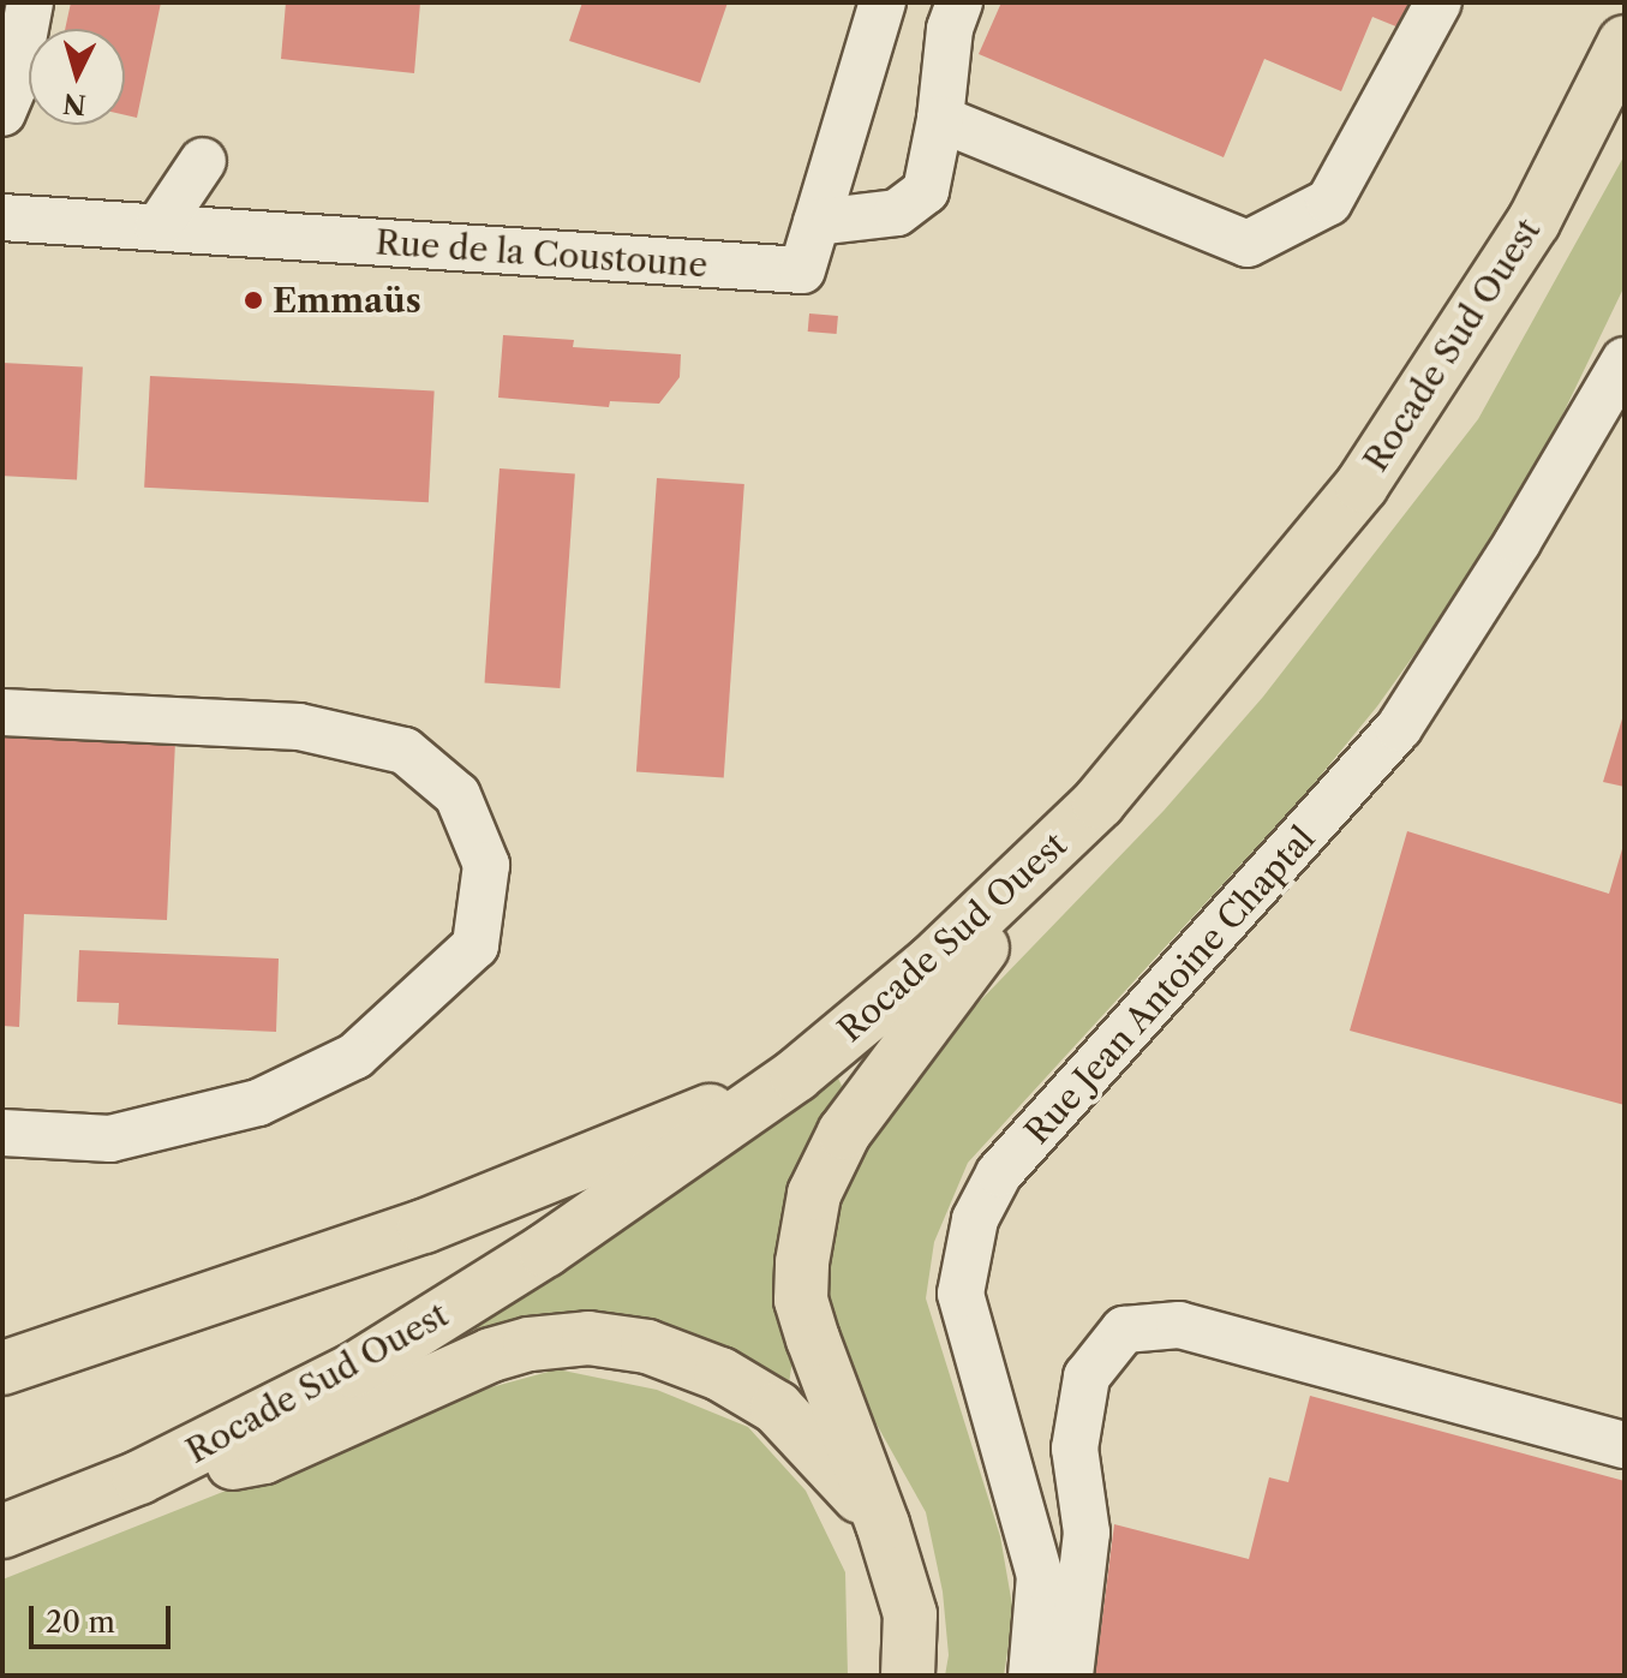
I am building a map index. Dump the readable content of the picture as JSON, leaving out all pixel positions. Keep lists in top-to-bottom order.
{
  "streets": {
    "main road": ["Rocade Sud Ouest"],
    "street": ["Rue de la Coustoune", "Rue Jean Antoine Chaptal"]
  },
  "places": ["Emmaüs"],
  "scale_bar": "20 m",
  "north": "bottom"
}
